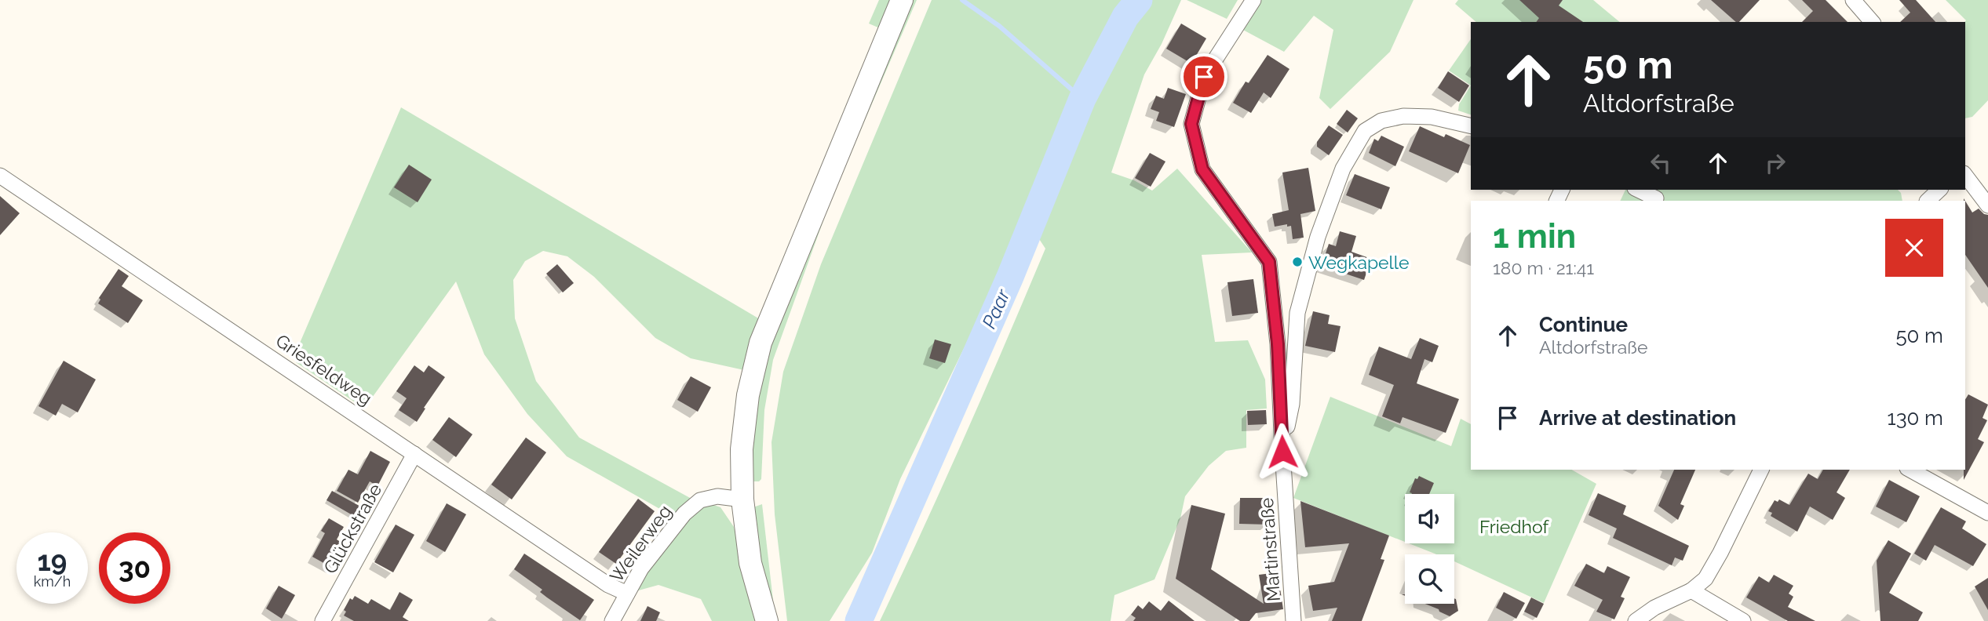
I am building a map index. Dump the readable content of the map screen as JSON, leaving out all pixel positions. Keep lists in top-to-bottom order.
{
  "streets": {
    "street": [
      "Griesfeldweg",
      "Glückstraße",
      "Weilerweg",
      "Martinstraße"
    ]
  },
  "crossings": [
    ["Griesfeldweg", "Glückstraße"],
    ["Griesfeldweg", "Weilerweg"]
  ],
  "water": ["Paar"],
  "parks": ["Friedhof"],
  "places": ["Wegkapelle"],
  "page": {
    "turn": ["50 m", "Altdorfstraße"],
    "heading": ["1 min", "180 m · 21:41"],
    "list": [
      {
        "name": "Continue",
        "note": "Altdorfstraße",
        "value": "50 m"
      },
      {
        "name": "Arrive at destination",
        "value": "130 m"
      }
    ],
    "speed": "19 km/h",
    "limit": "30"
  }
}
